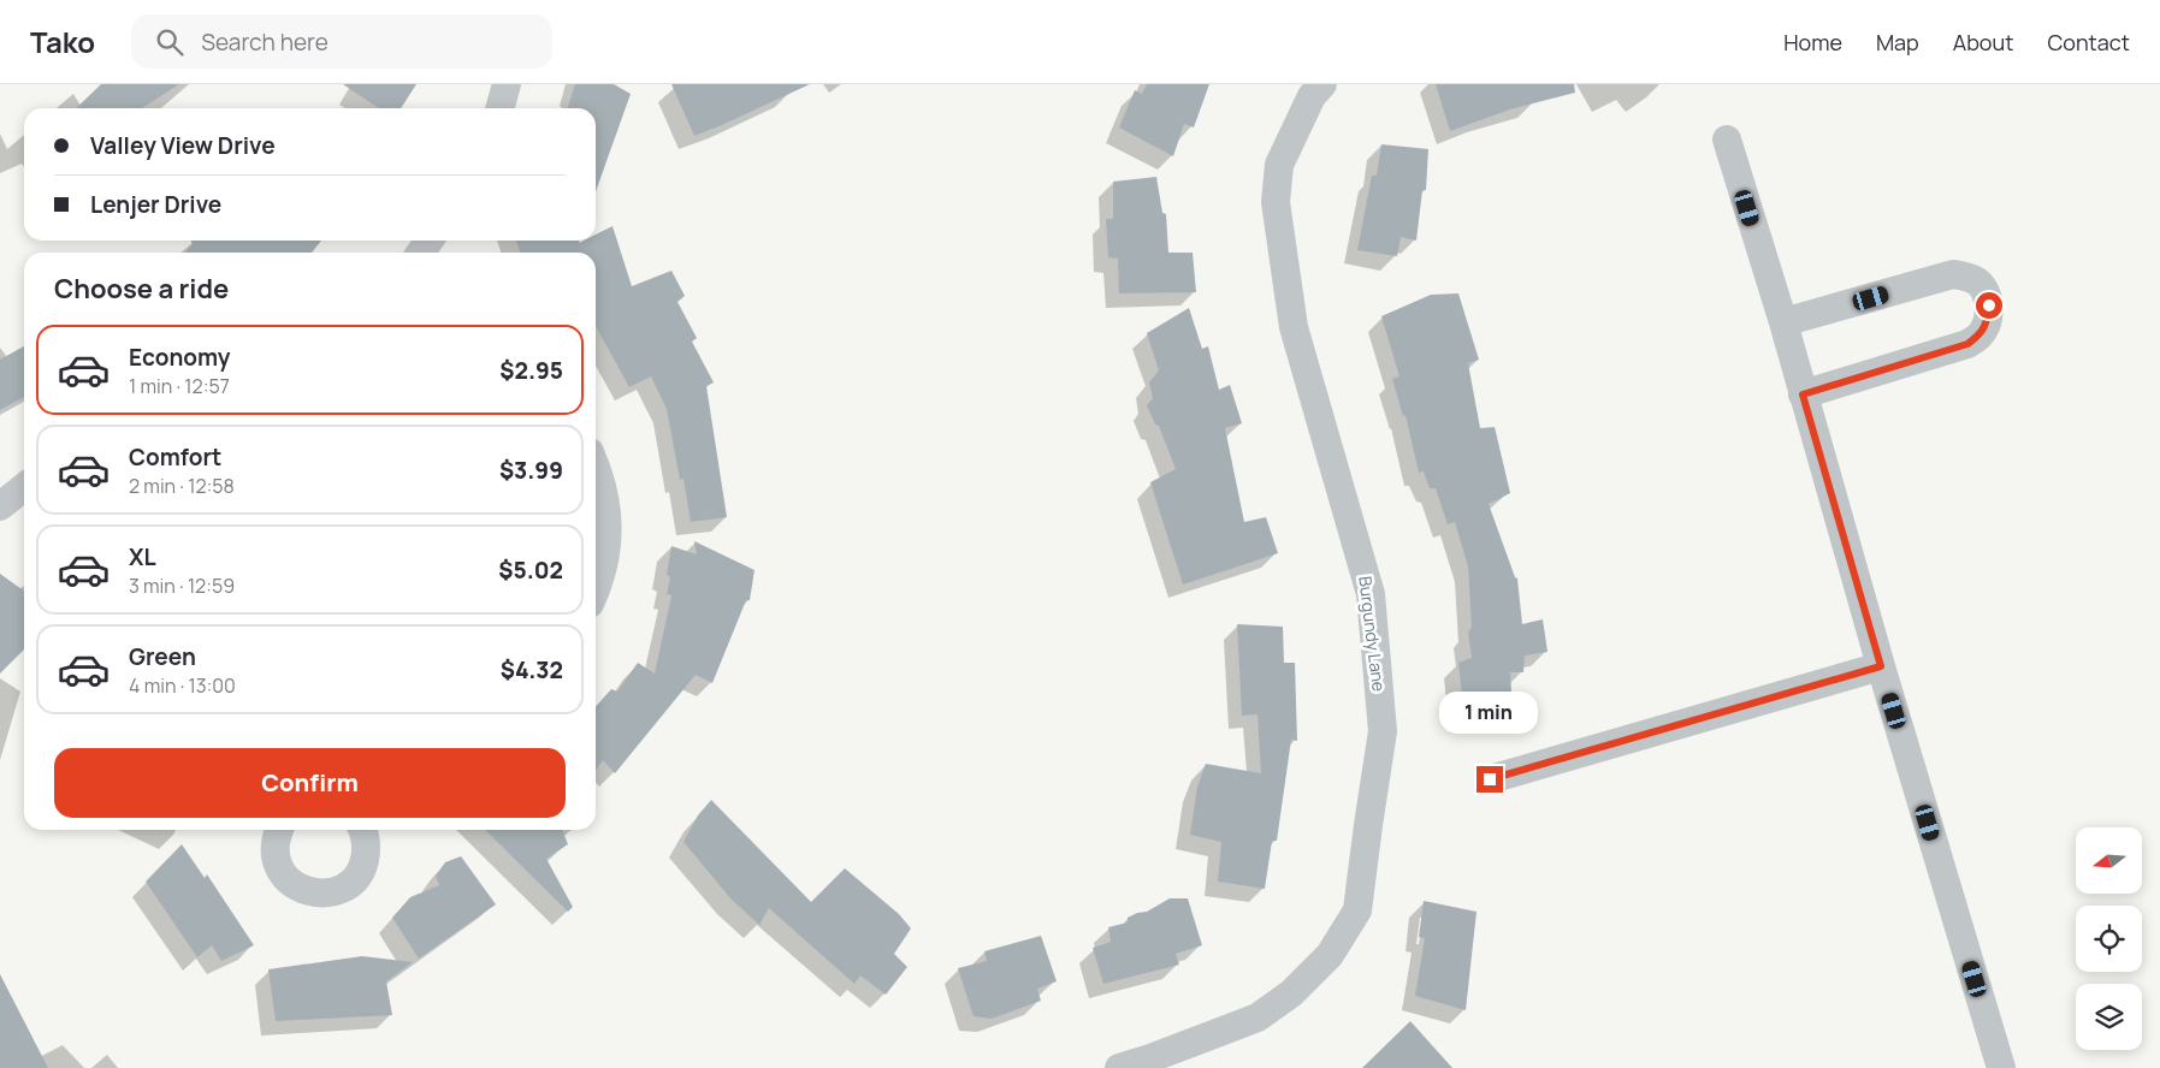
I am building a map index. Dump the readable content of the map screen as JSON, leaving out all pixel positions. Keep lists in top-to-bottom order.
{
  "streets": {
    "street": ["Burgundy Lane"]
  },
  "north": "left",
  "page": {
    "header": "Tako",
    "search": "Search here",
    "nav": [
      "Home",
      "Map",
      "About",
      "Contact"
    ],
    "banner": ["Valley View Drive", "Lenjer Drive"],
    "heading": "Choose a ride",
    "list": [
      {
        "name": "Economy",
        "note": "1 min · 12:57",
        "value": "$2.95"
      },
      {
        "name": "Comfort",
        "note": "2 min · 12:58",
        "value": "$3.99"
      },
      {
        "name": "XL",
        "note": "3 min · 12:59",
        "value": "$5.02"
      },
      {
        "name": "Green",
        "note": "4 min · 13:00",
        "value": "$4.32"
      }
    ],
    "bubble": "1 min",
    "buttons": "Confirm"
  }
}
